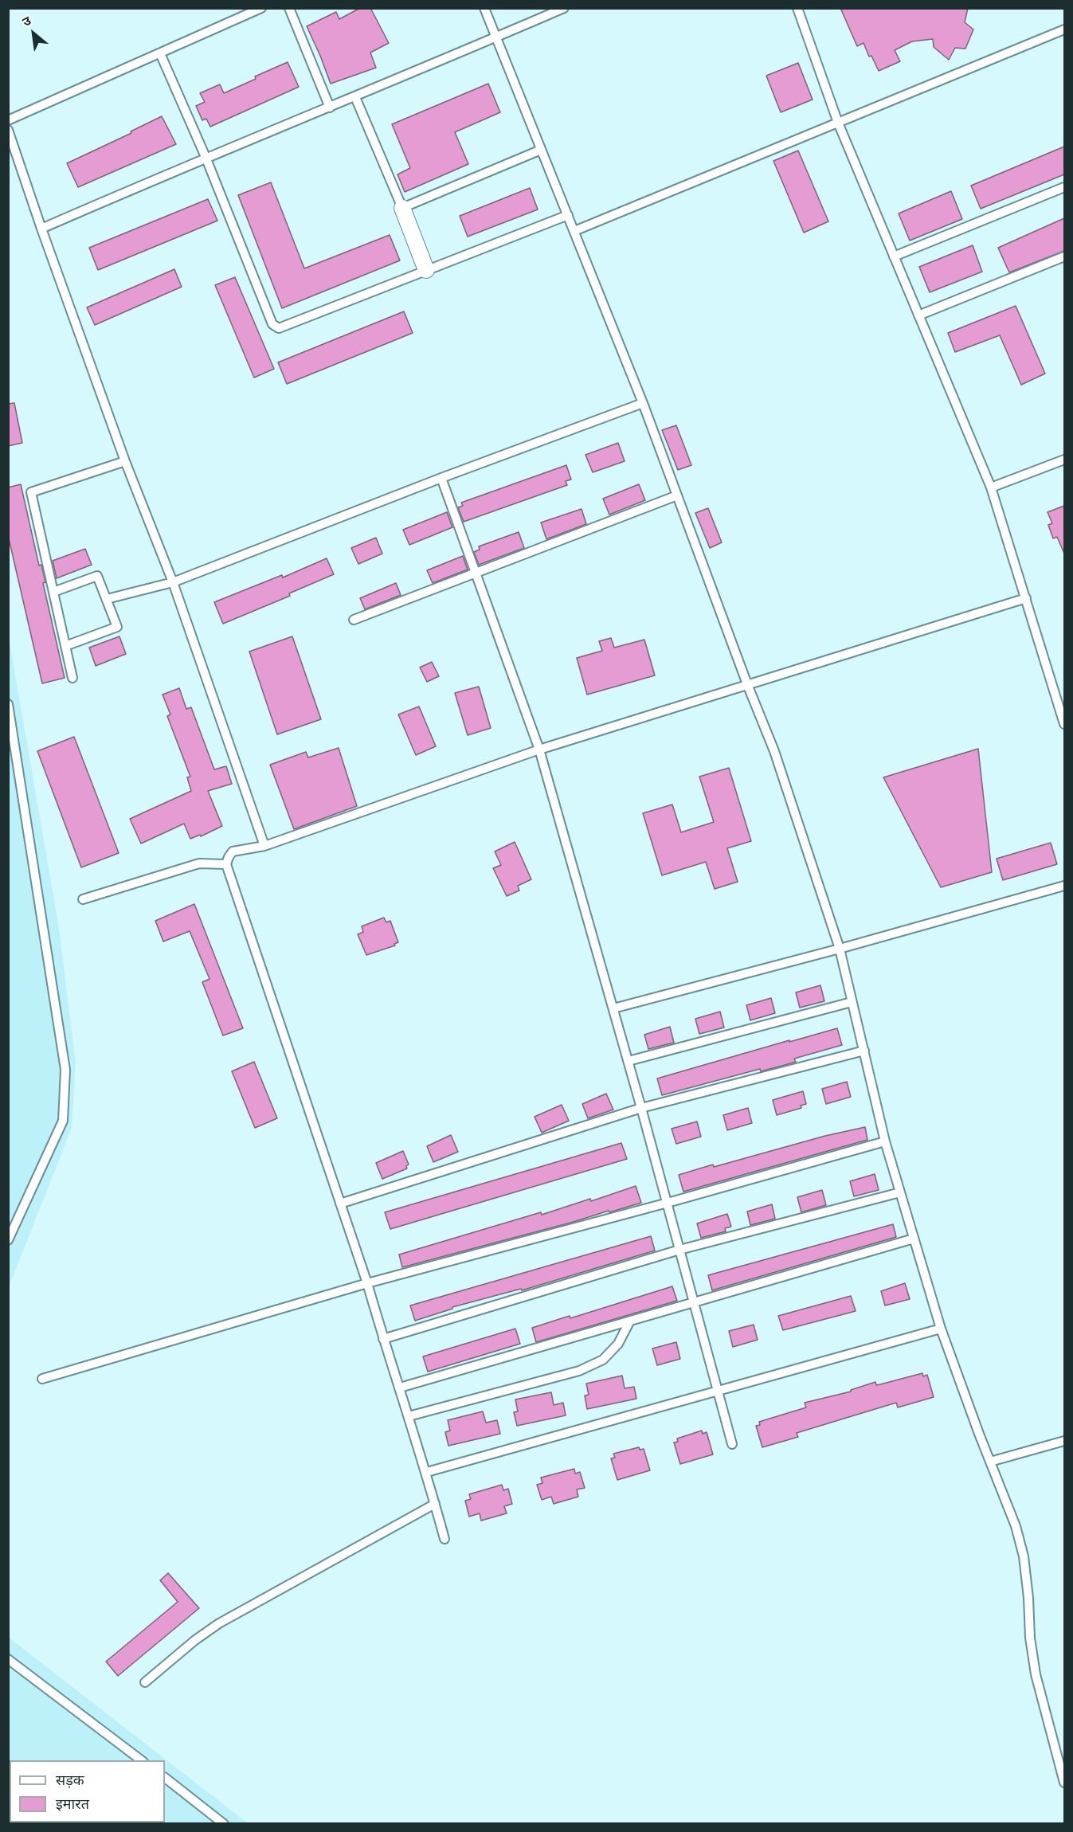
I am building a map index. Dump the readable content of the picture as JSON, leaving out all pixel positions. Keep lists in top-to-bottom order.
{
  "legend": ["सड़क", "इमारत"],
  "north": "top left"
}
